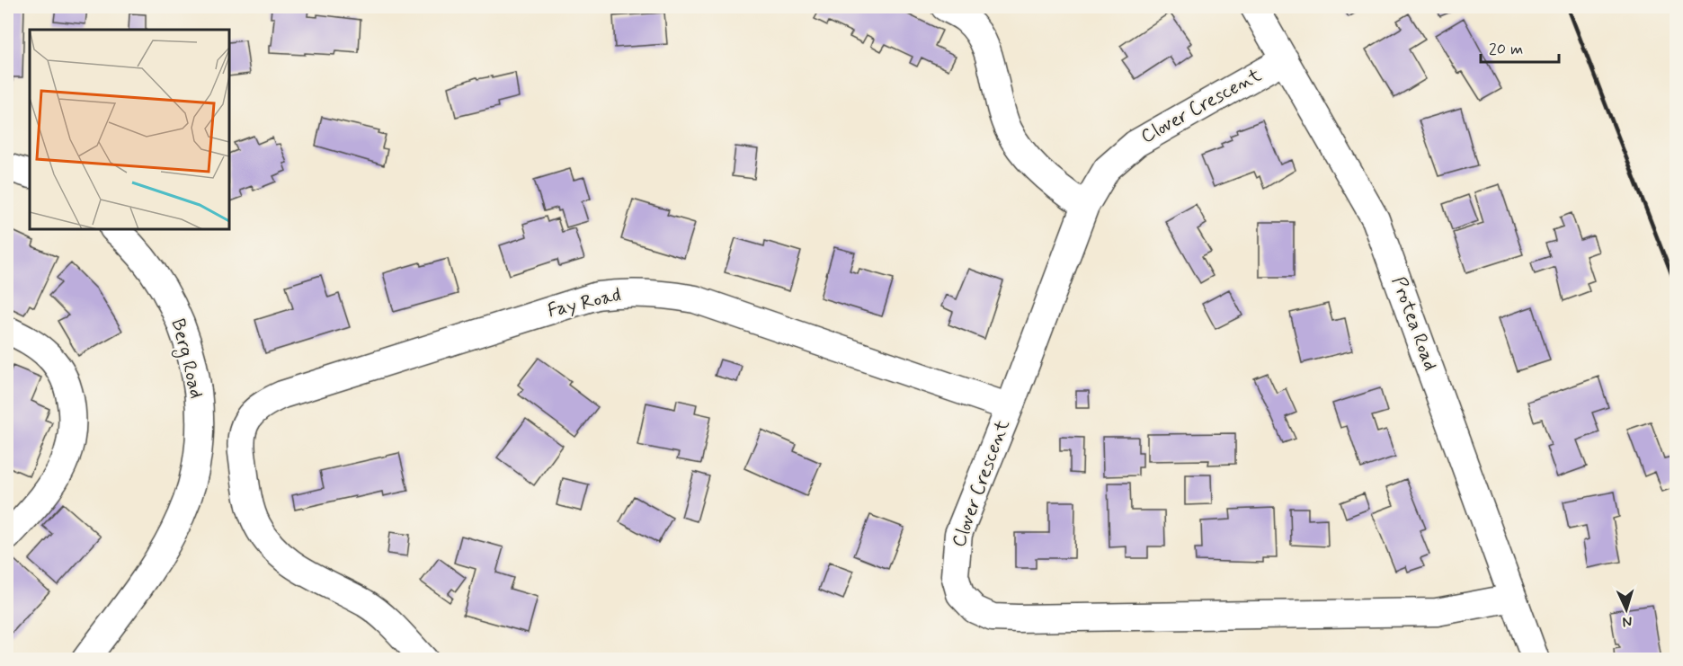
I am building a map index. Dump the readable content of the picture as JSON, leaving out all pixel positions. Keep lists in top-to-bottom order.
{
  "streets": {
    "street": [
      "Clover Crescent",
      "Fay Road",
      "Protea Road",
      "Berg Road"
    ]
  },
  "crossings": [
    ["Clover Crescent", "Fay Road"],
    ["Clover Crescent", "Protea Road"]
  ],
  "scale_bar": "20 m",
  "north": "bottom"
}
